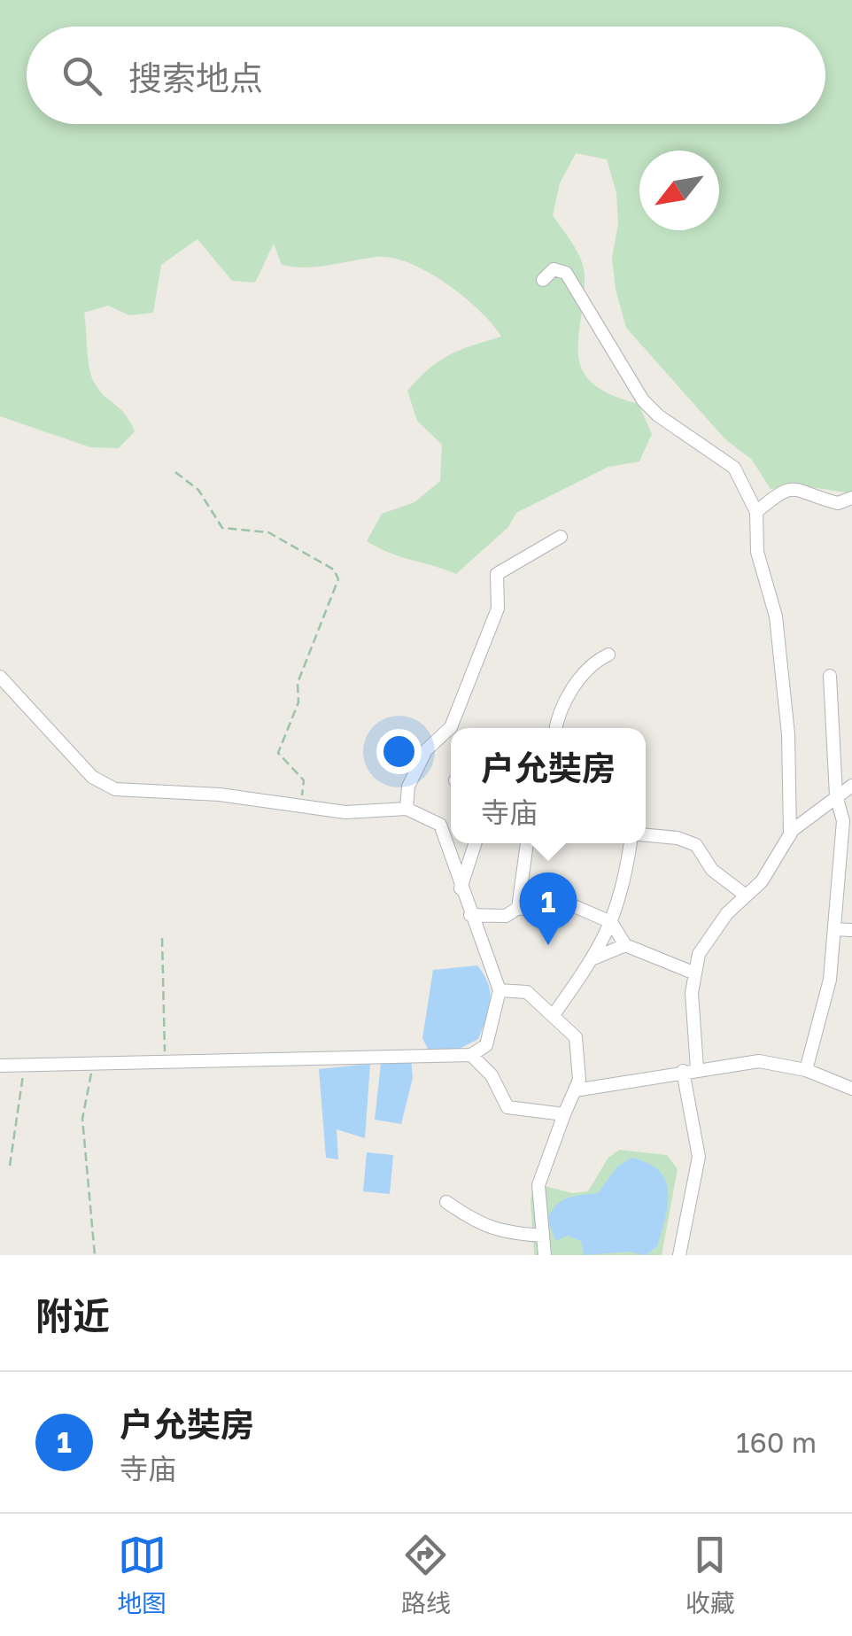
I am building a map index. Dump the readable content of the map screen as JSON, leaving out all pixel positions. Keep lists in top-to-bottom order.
{
  "north": "bottom left",
  "page": {
    "search": "搜索地点",
    "popup": ["户允奘房", "寺庙"],
    "pins": "1",
    "heading": "附近",
    "list": [
      {
        "mark": "1",
        "name": "户允奘房",
        "note": "寺庙",
        "value": "160 m"
      }
    ],
    "nav": ["地图", "路线", "收藏"]
  }
}
